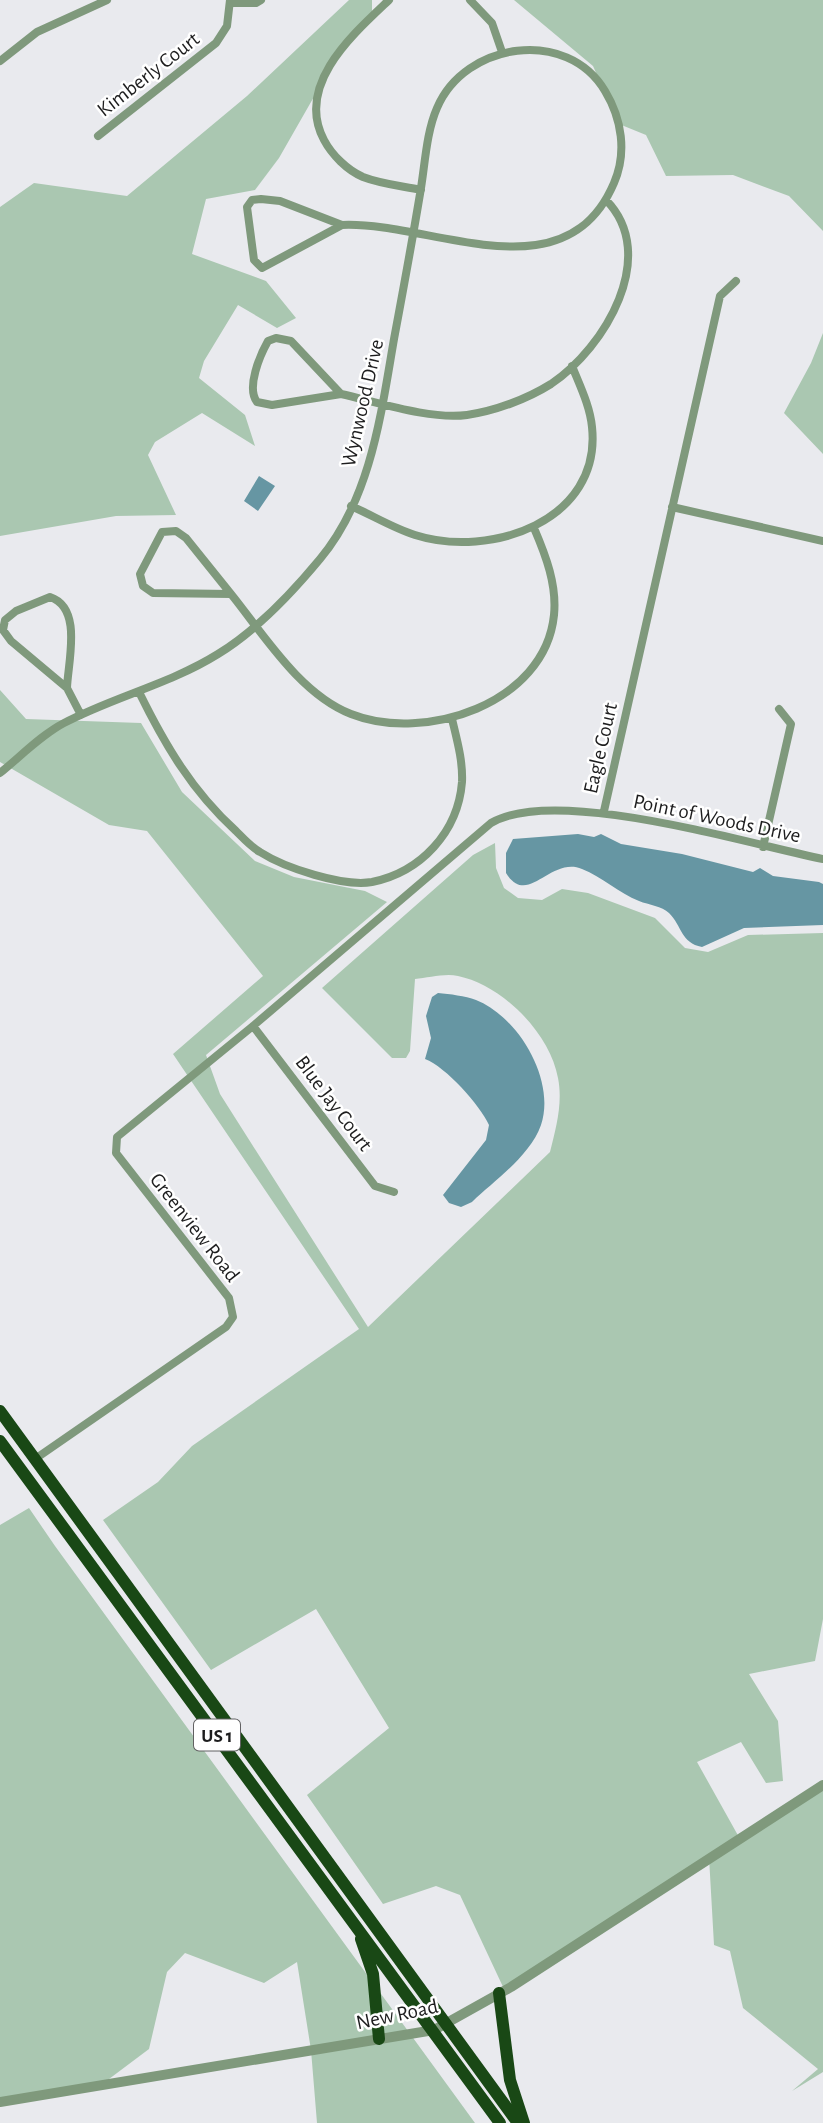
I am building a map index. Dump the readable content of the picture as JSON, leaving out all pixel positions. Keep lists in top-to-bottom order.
{
  "streets": {
    "highway": ["US 1"],
    "street": [
      "Kimberly Court",
      "Wynwood Drive",
      "Eagle Court",
      "Point of Woods Drive",
      "Blue Jay Court",
      "Greenview Road",
      "New Road"
    ]
  },
  "crossings": [
    ["Eagle Court", "Point of Woods Drive"],
    ["Eagle Court", "Blue Jay Court"],
    ["Eagle Court", "Greenview Road"],
    ["Blue Jay Court", "Greenview Road"],
    ["Greenview Road", "US 1"],
    ["US 1", "New Road"]
  ]
}
